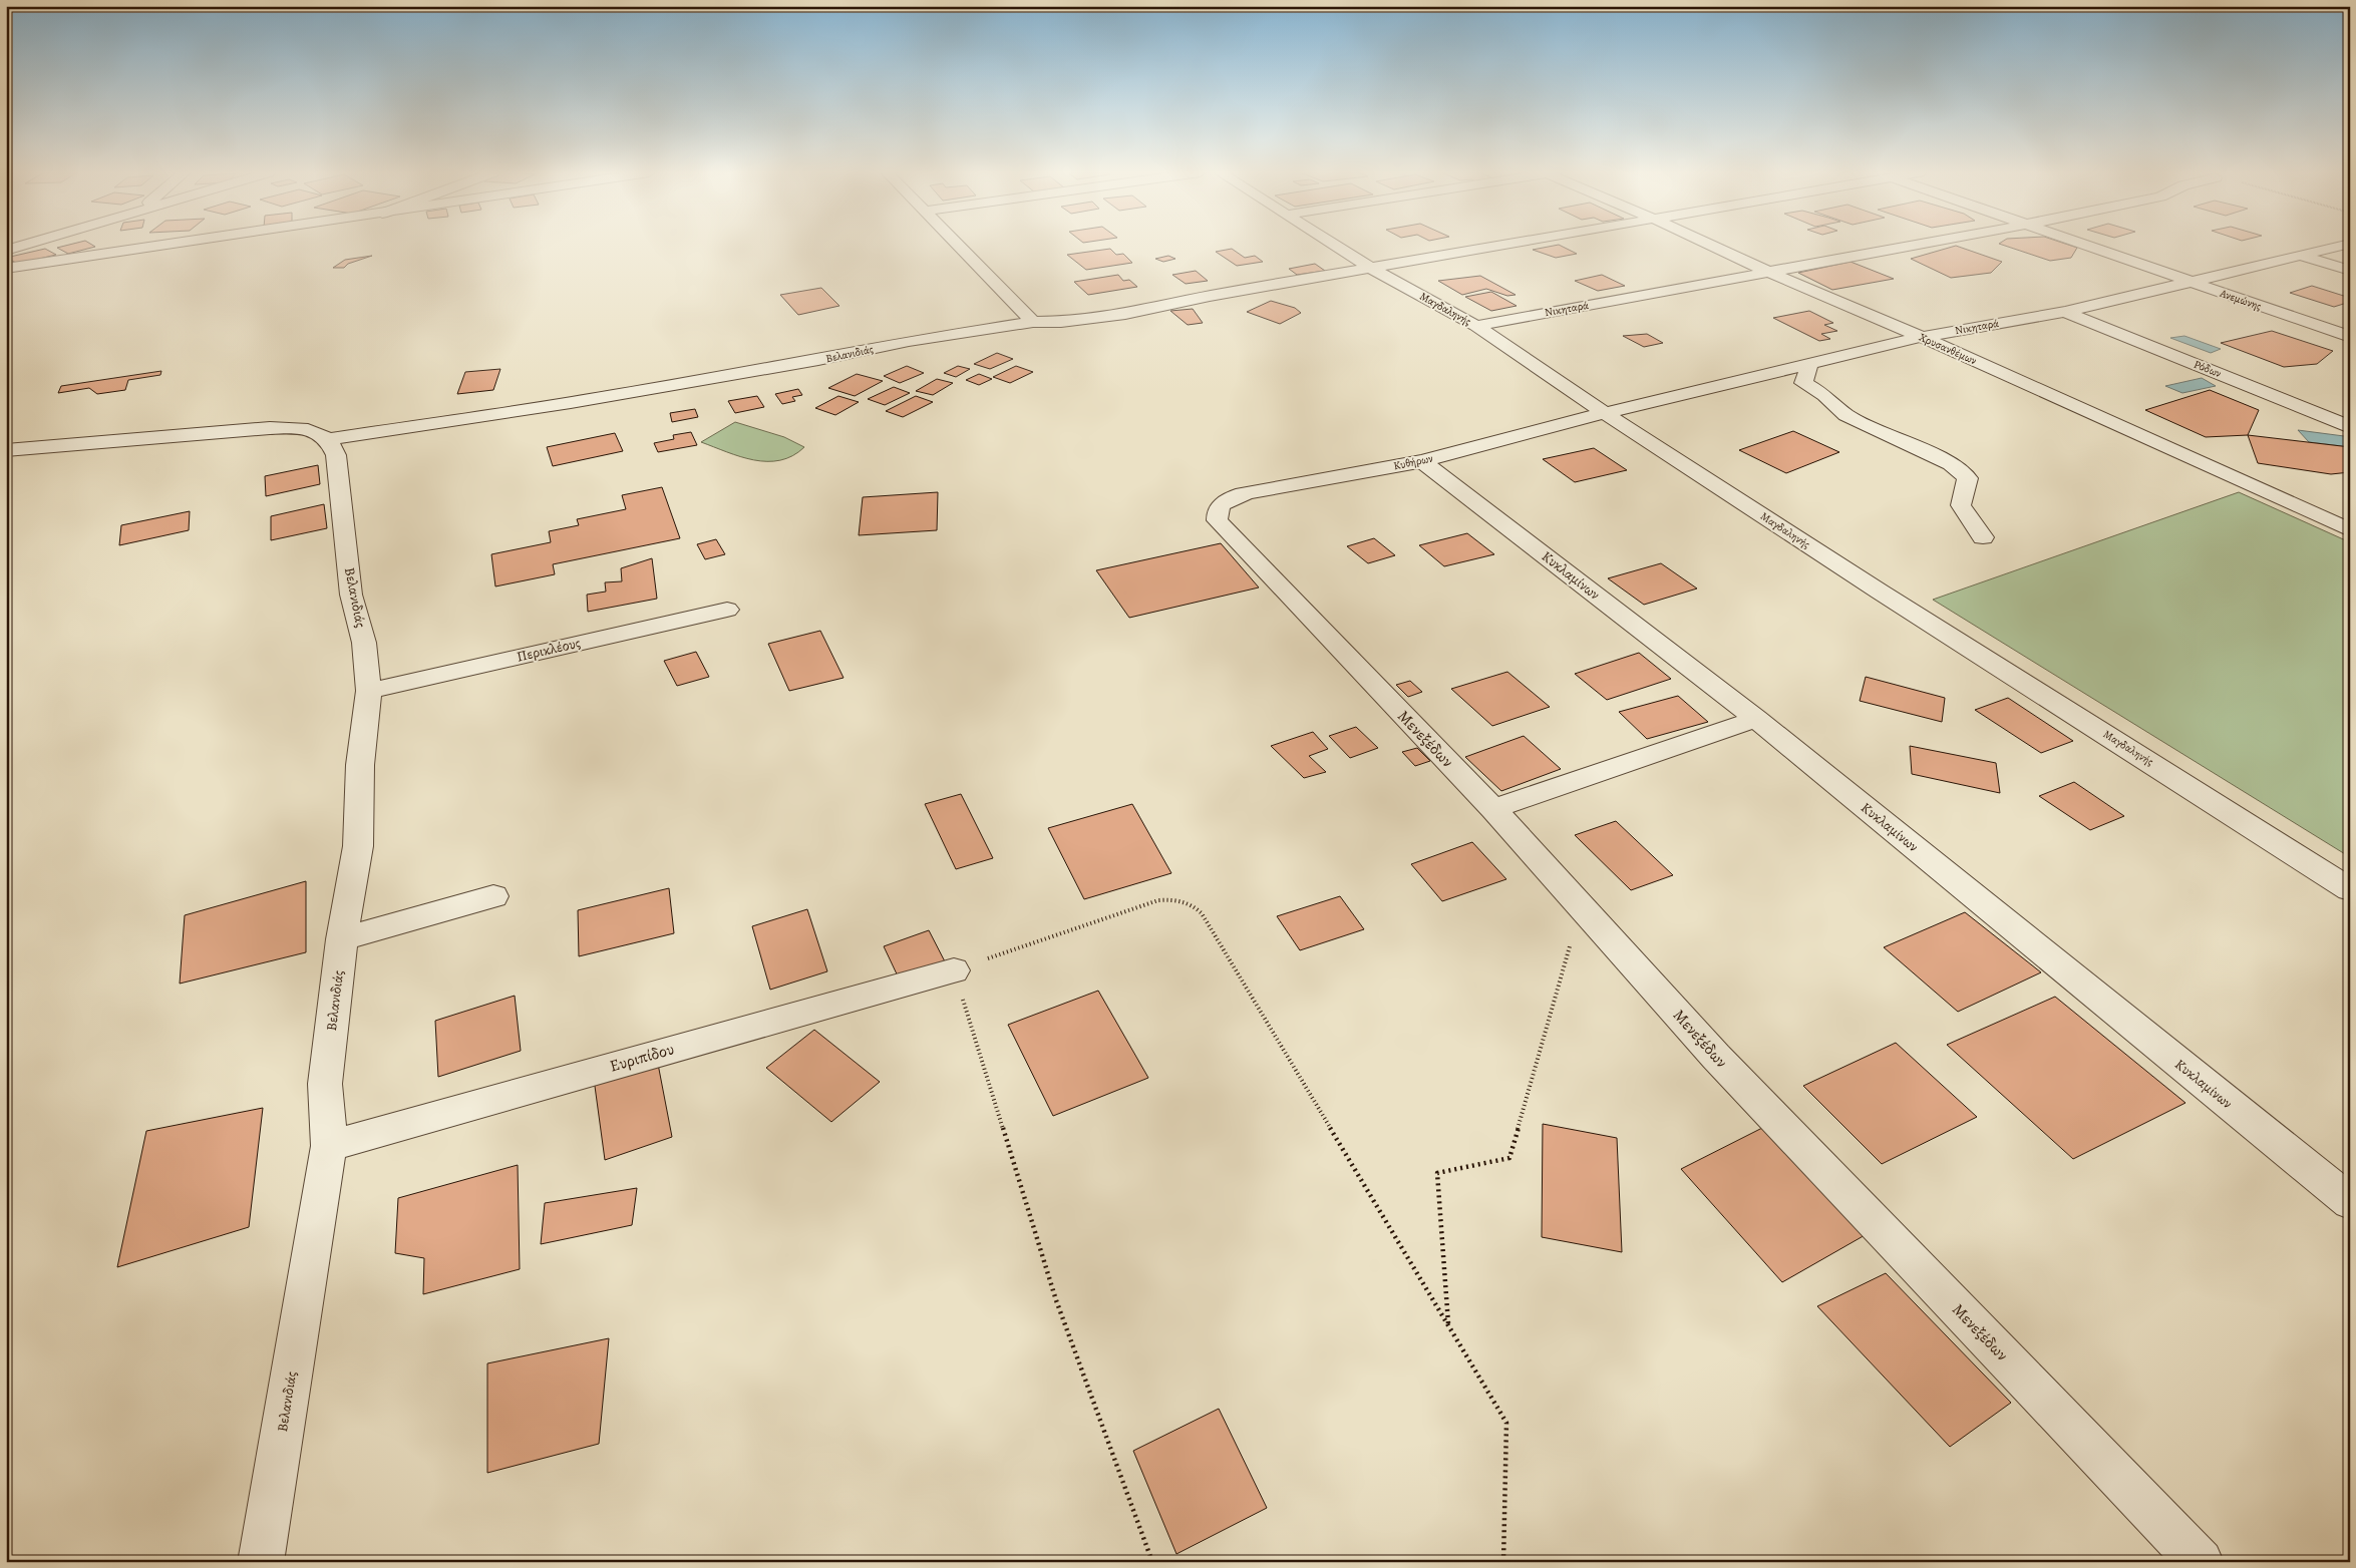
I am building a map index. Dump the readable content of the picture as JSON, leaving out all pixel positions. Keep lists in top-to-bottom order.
{
  "streets": {
    "street": [
      "Ανεμώνης",
      "Μαγδαληνής",
      "Νικηταρά",
      "Χρυσανθέμων",
      "Βελανιδιάς",
      "Ρόδων",
      "Κυθήρων",
      "Κυκλαμίνων",
      "Περικλέους",
      "Μενεξέδων",
      "Ευριπίδου"
    ]
  },
  "crossings": [
    ["Ανεμώνης", "Νικηταρά"],
    ["Μαγδαληνής", "Νικηταρά"],
    ["Μαγδαληνής", "Βελανιδιάς"],
    ["Μαγδαληνής", "Κυθήρων"],
    ["Νικηταρά", "Χρυσανθέμων"],
    ["Νικηταρά", "Ρόδων"],
    ["Νικηταρά", "Κυθήρων"],
    ["Βελανιδιάς", "Περικλέους"],
    ["Βελανιδιάς", "Ευριπίδου"],
    ["Κυθήρων", "Κυκλαμίνων"],
    ["Κυθήρων", "Μενεξέδων"]
  ]
}
